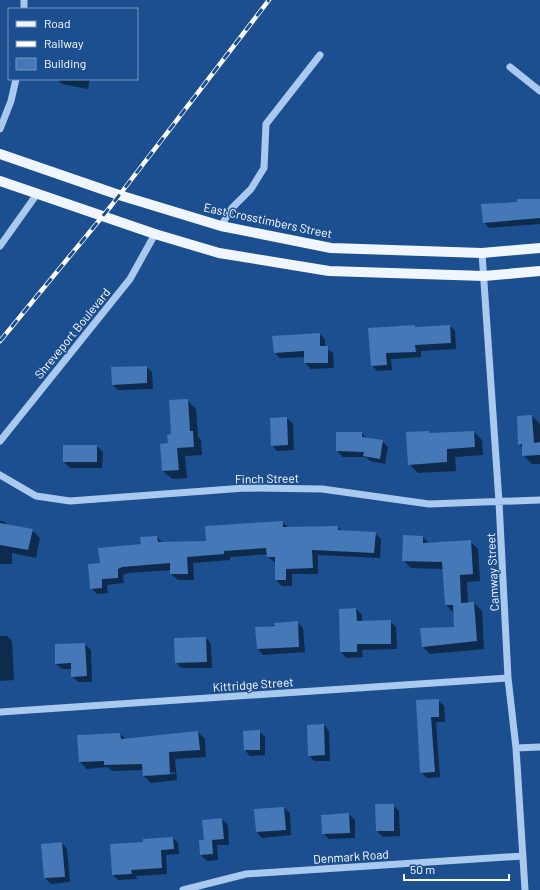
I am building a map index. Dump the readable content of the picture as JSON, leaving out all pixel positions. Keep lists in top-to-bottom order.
{
  "streets": {
    "main road": ["East Crosstimbers Street"],
    "street": [
      "Shreveport Boulevard",
      "Finch Street",
      "Camway Street",
      "Kittridge Street",
      "Denmark Road"
    ]
  },
  "crossings": [
    ["East Crosstimbers Street", "Camway Street"],
    ["Finch Street", "Camway Street"],
    ["Camway Street", "Kittridge Street"],
    ["Camway Street", "Denmark Road"]
  ],
  "legend": ["Road", "Railway", "Building"],
  "scale_bar": "50 m"
}
